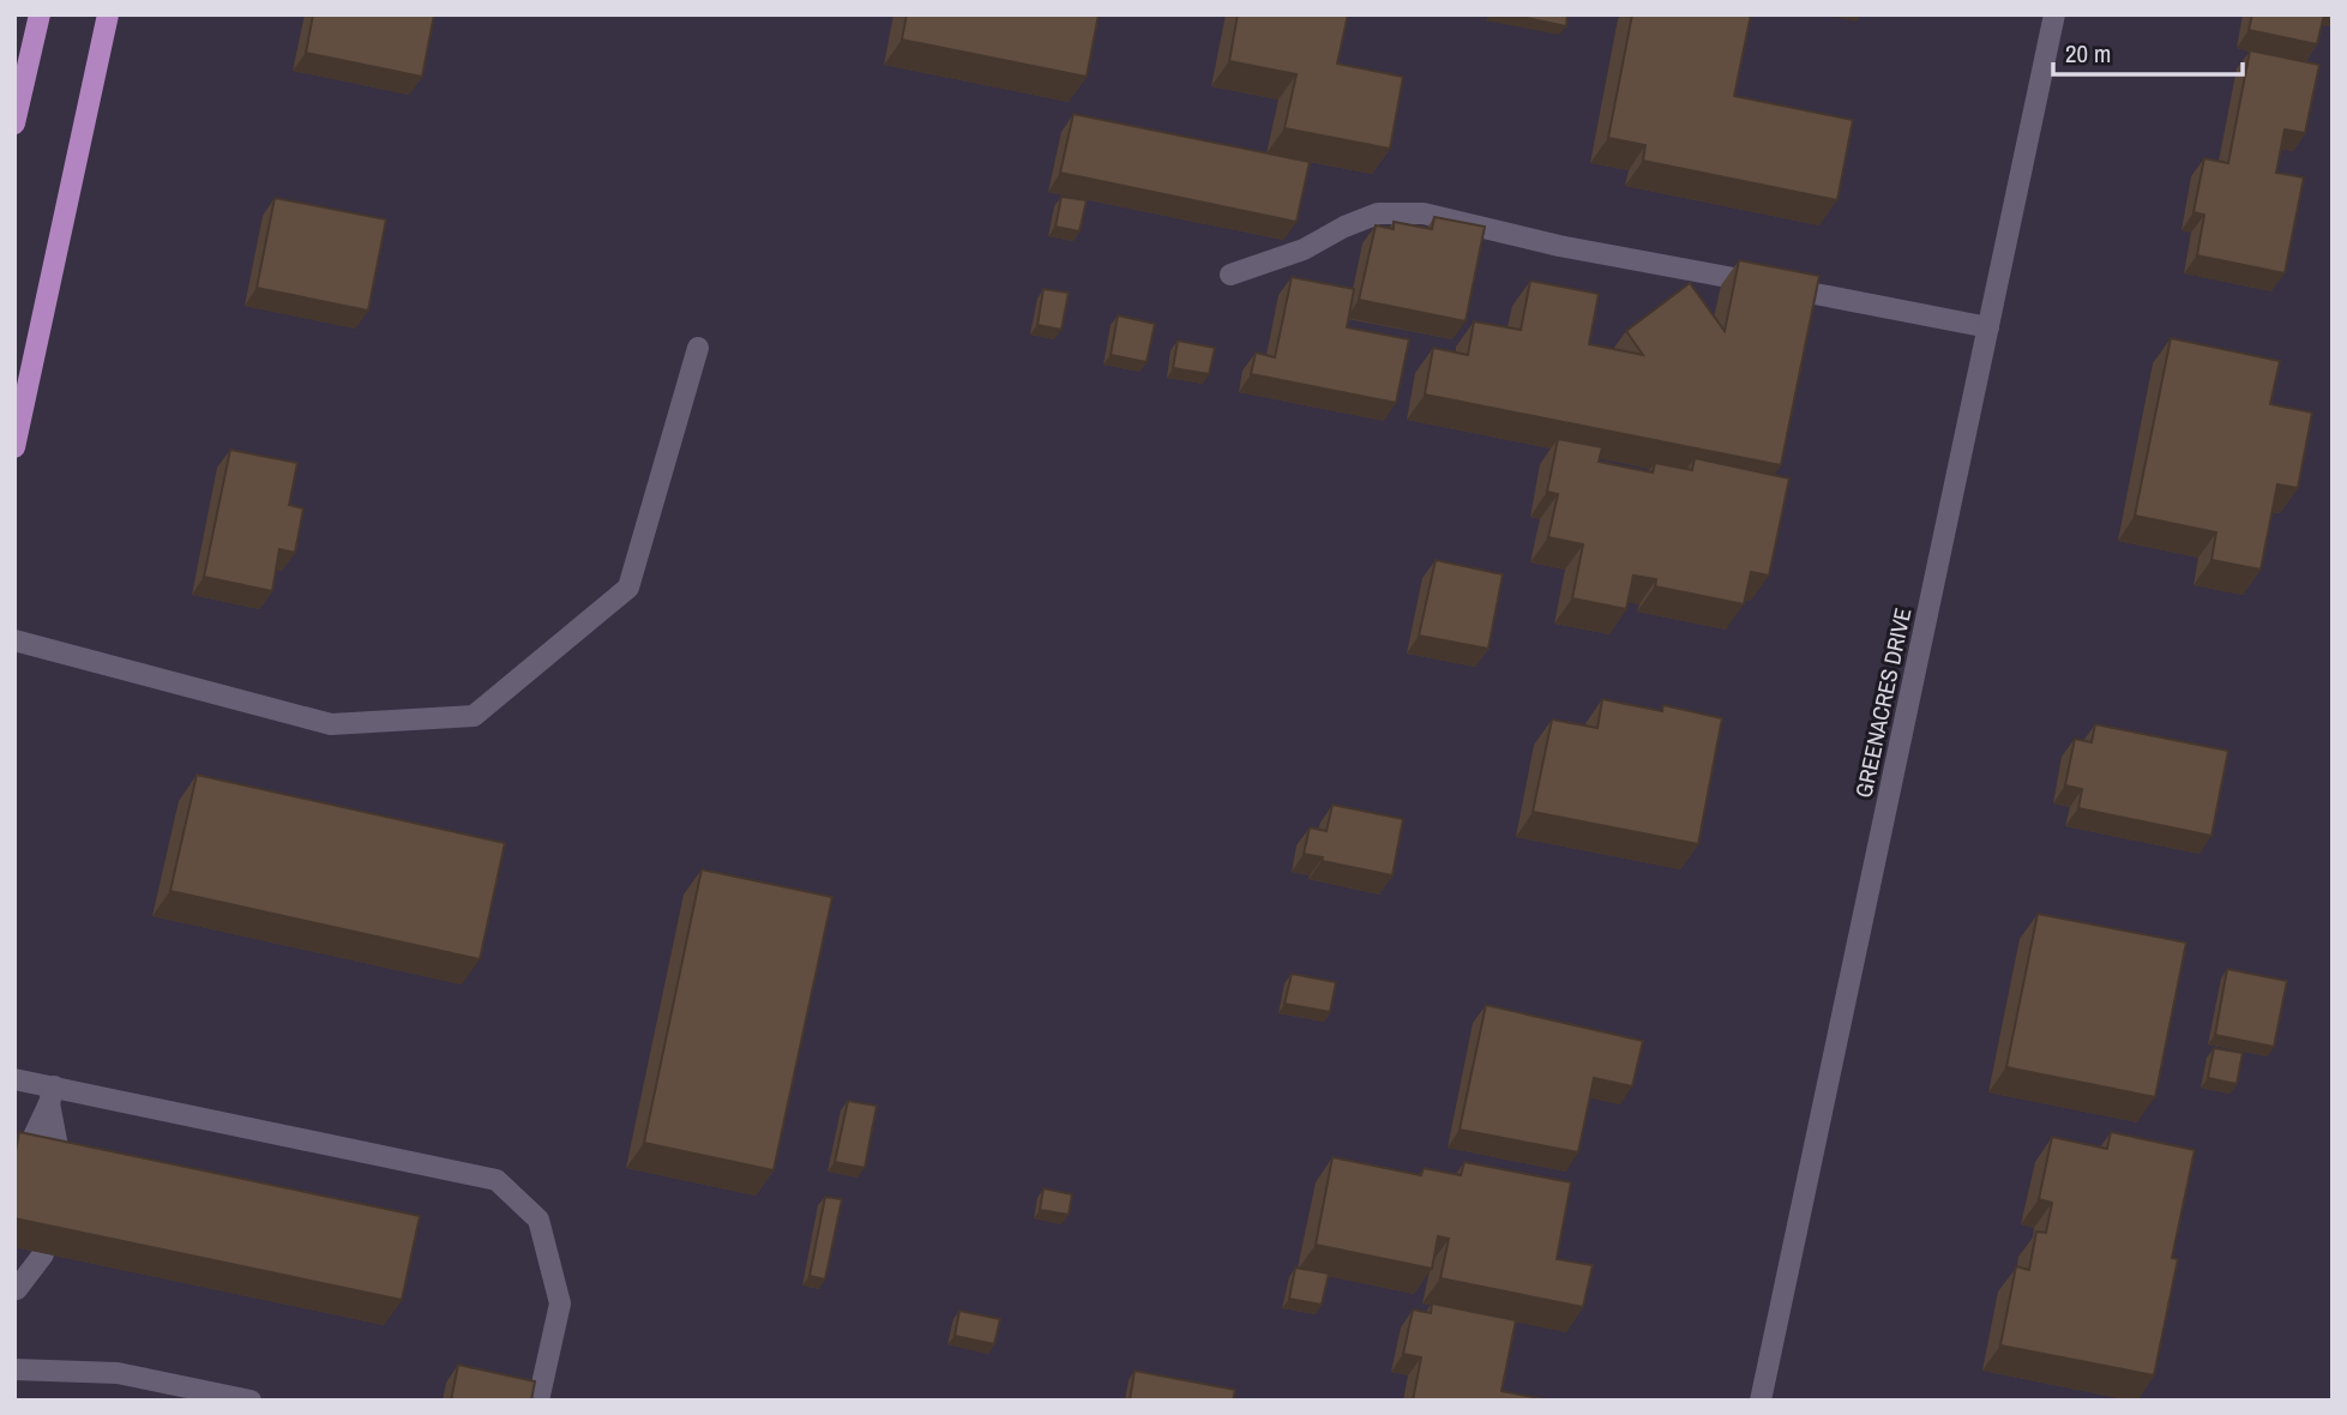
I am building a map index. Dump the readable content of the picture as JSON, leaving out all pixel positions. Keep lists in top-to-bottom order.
{
  "streets": {
    "street": ["GREENACRES DRIVE"]
  },
  "scale_bar": "20 m"
}
